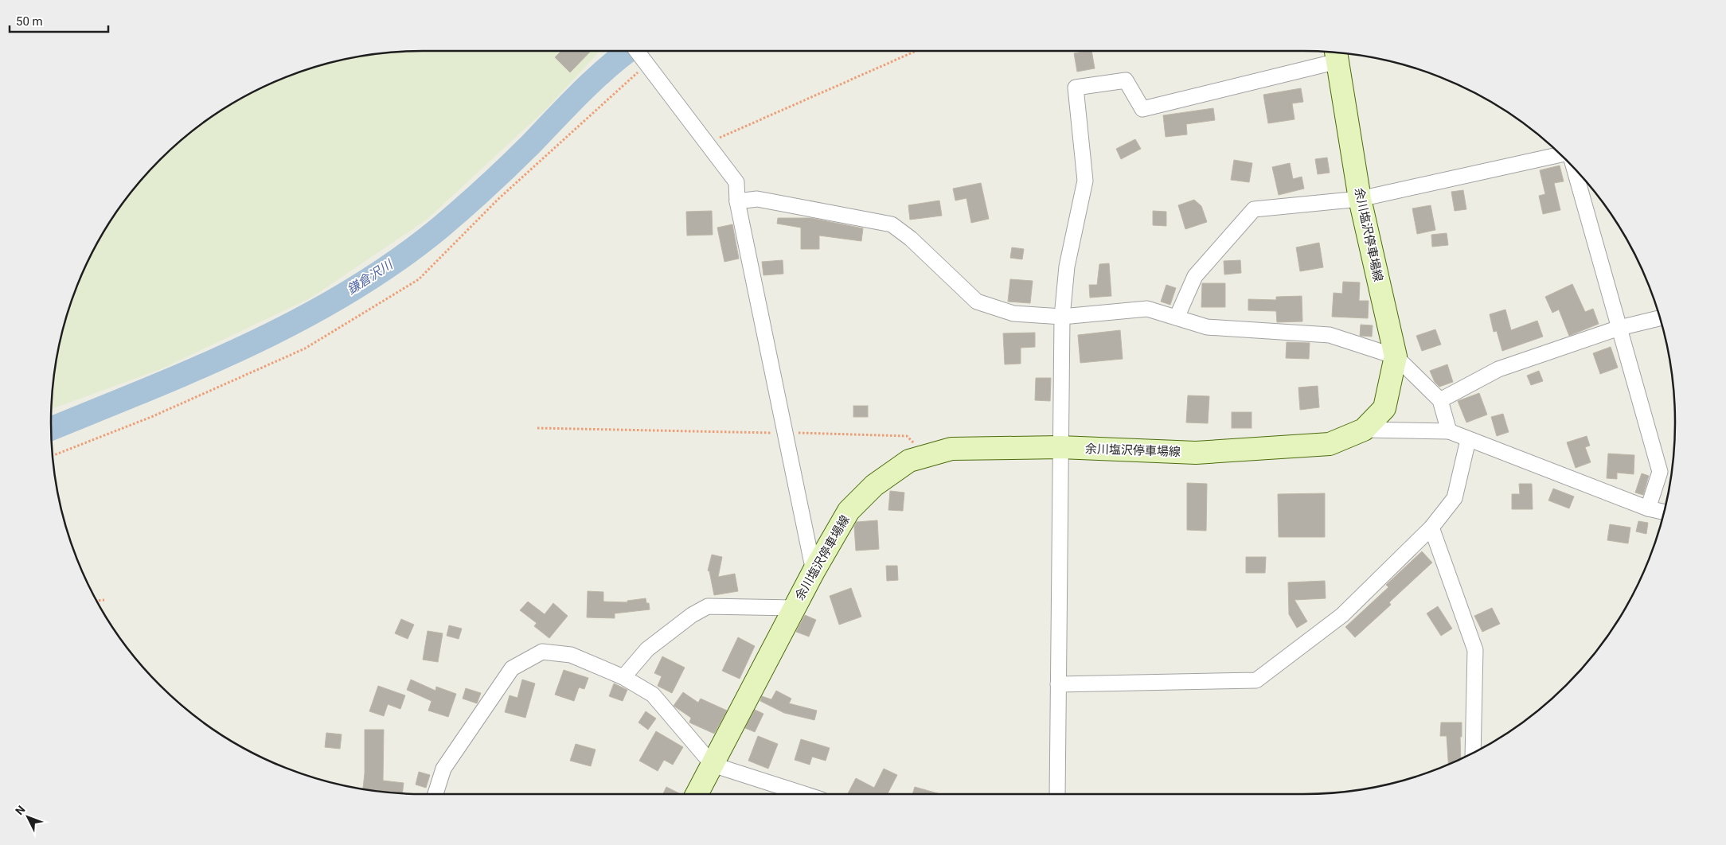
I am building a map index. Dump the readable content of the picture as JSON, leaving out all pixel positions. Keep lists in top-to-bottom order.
{
  "streets": {
    "main road": ["余川塩沢停車場線"]
  },
  "water": ["鎌倉沢川"],
  "scale_bar": "50 m",
  "north": "top left"
}
